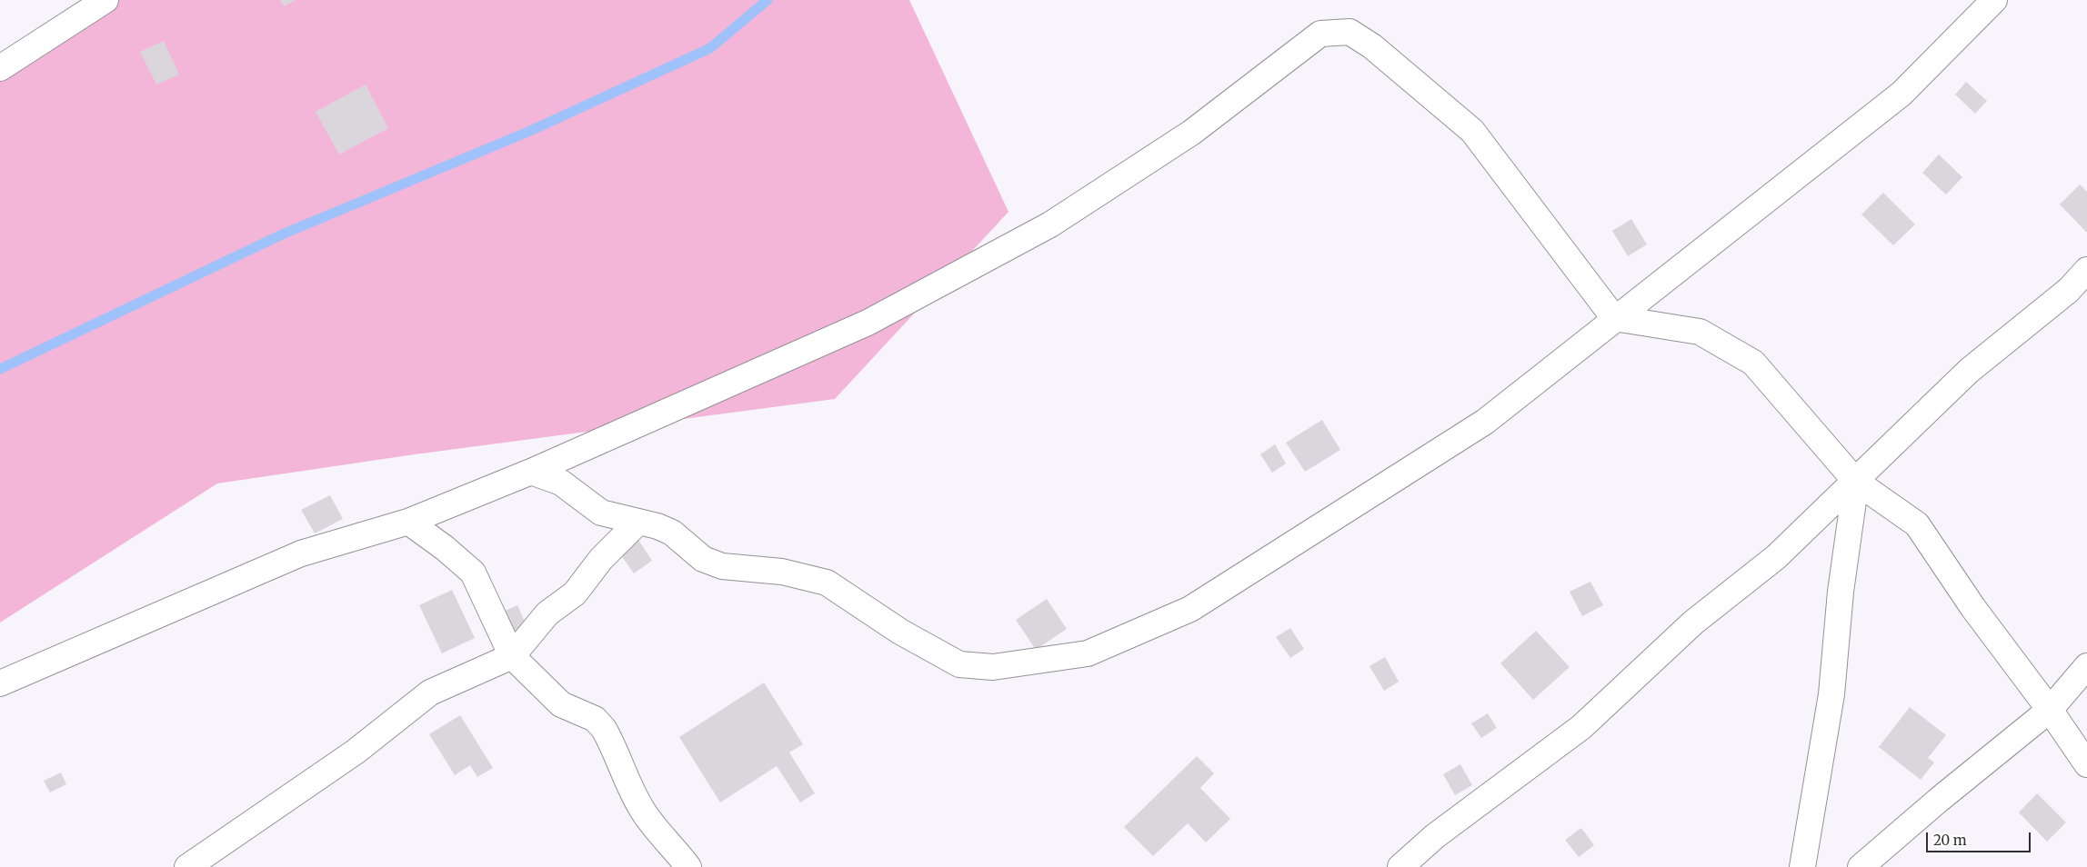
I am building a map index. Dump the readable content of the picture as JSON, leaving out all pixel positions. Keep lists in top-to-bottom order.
{
  "scale_bar": "20 m"
}
